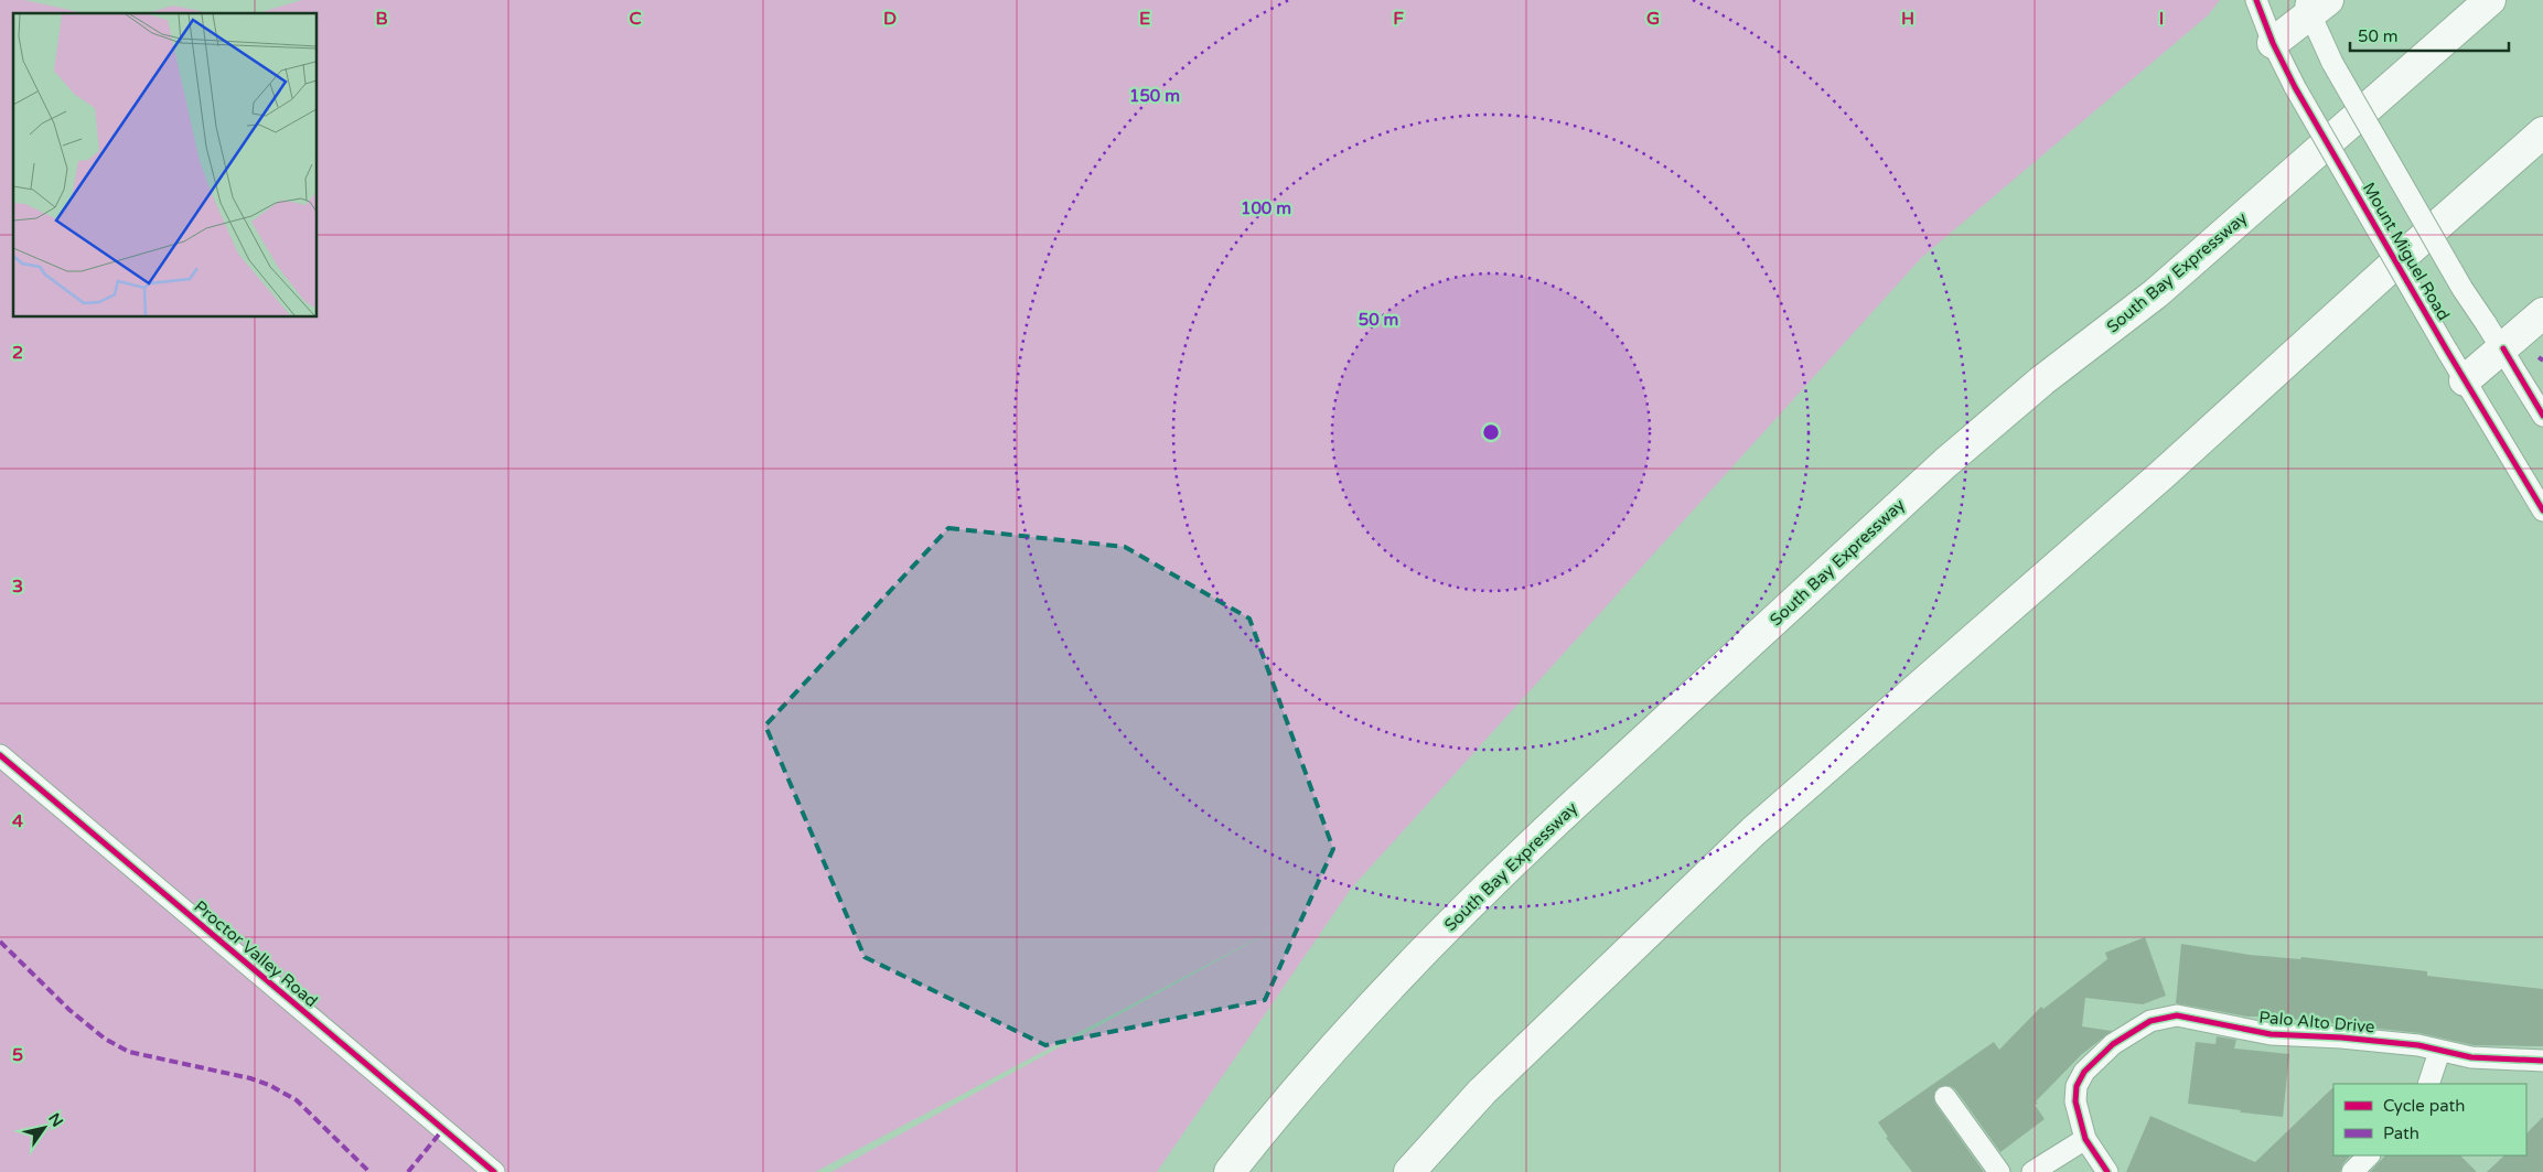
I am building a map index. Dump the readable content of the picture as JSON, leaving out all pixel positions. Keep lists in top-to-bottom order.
{
  "streets": {
    "highway": ["South Bay Expressway"],
    "street": ["Mount Miguel Road", "Proctor Valley Road", "Palo Alto Drive"]
  },
  "legend": ["Cycle path", "Path"],
  "scale_bar": "50 m",
  "north": "top right",
  "grid": {
    "columns": [
      "B",
      "C",
      "D",
      "E",
      "F",
      "G",
      "H",
      "I"
    ],
    "rows": [
      "2",
      "3",
      "4",
      "5"
    ]
  },
  "rings": ["150 m", "100 m", "50 m"]
}
